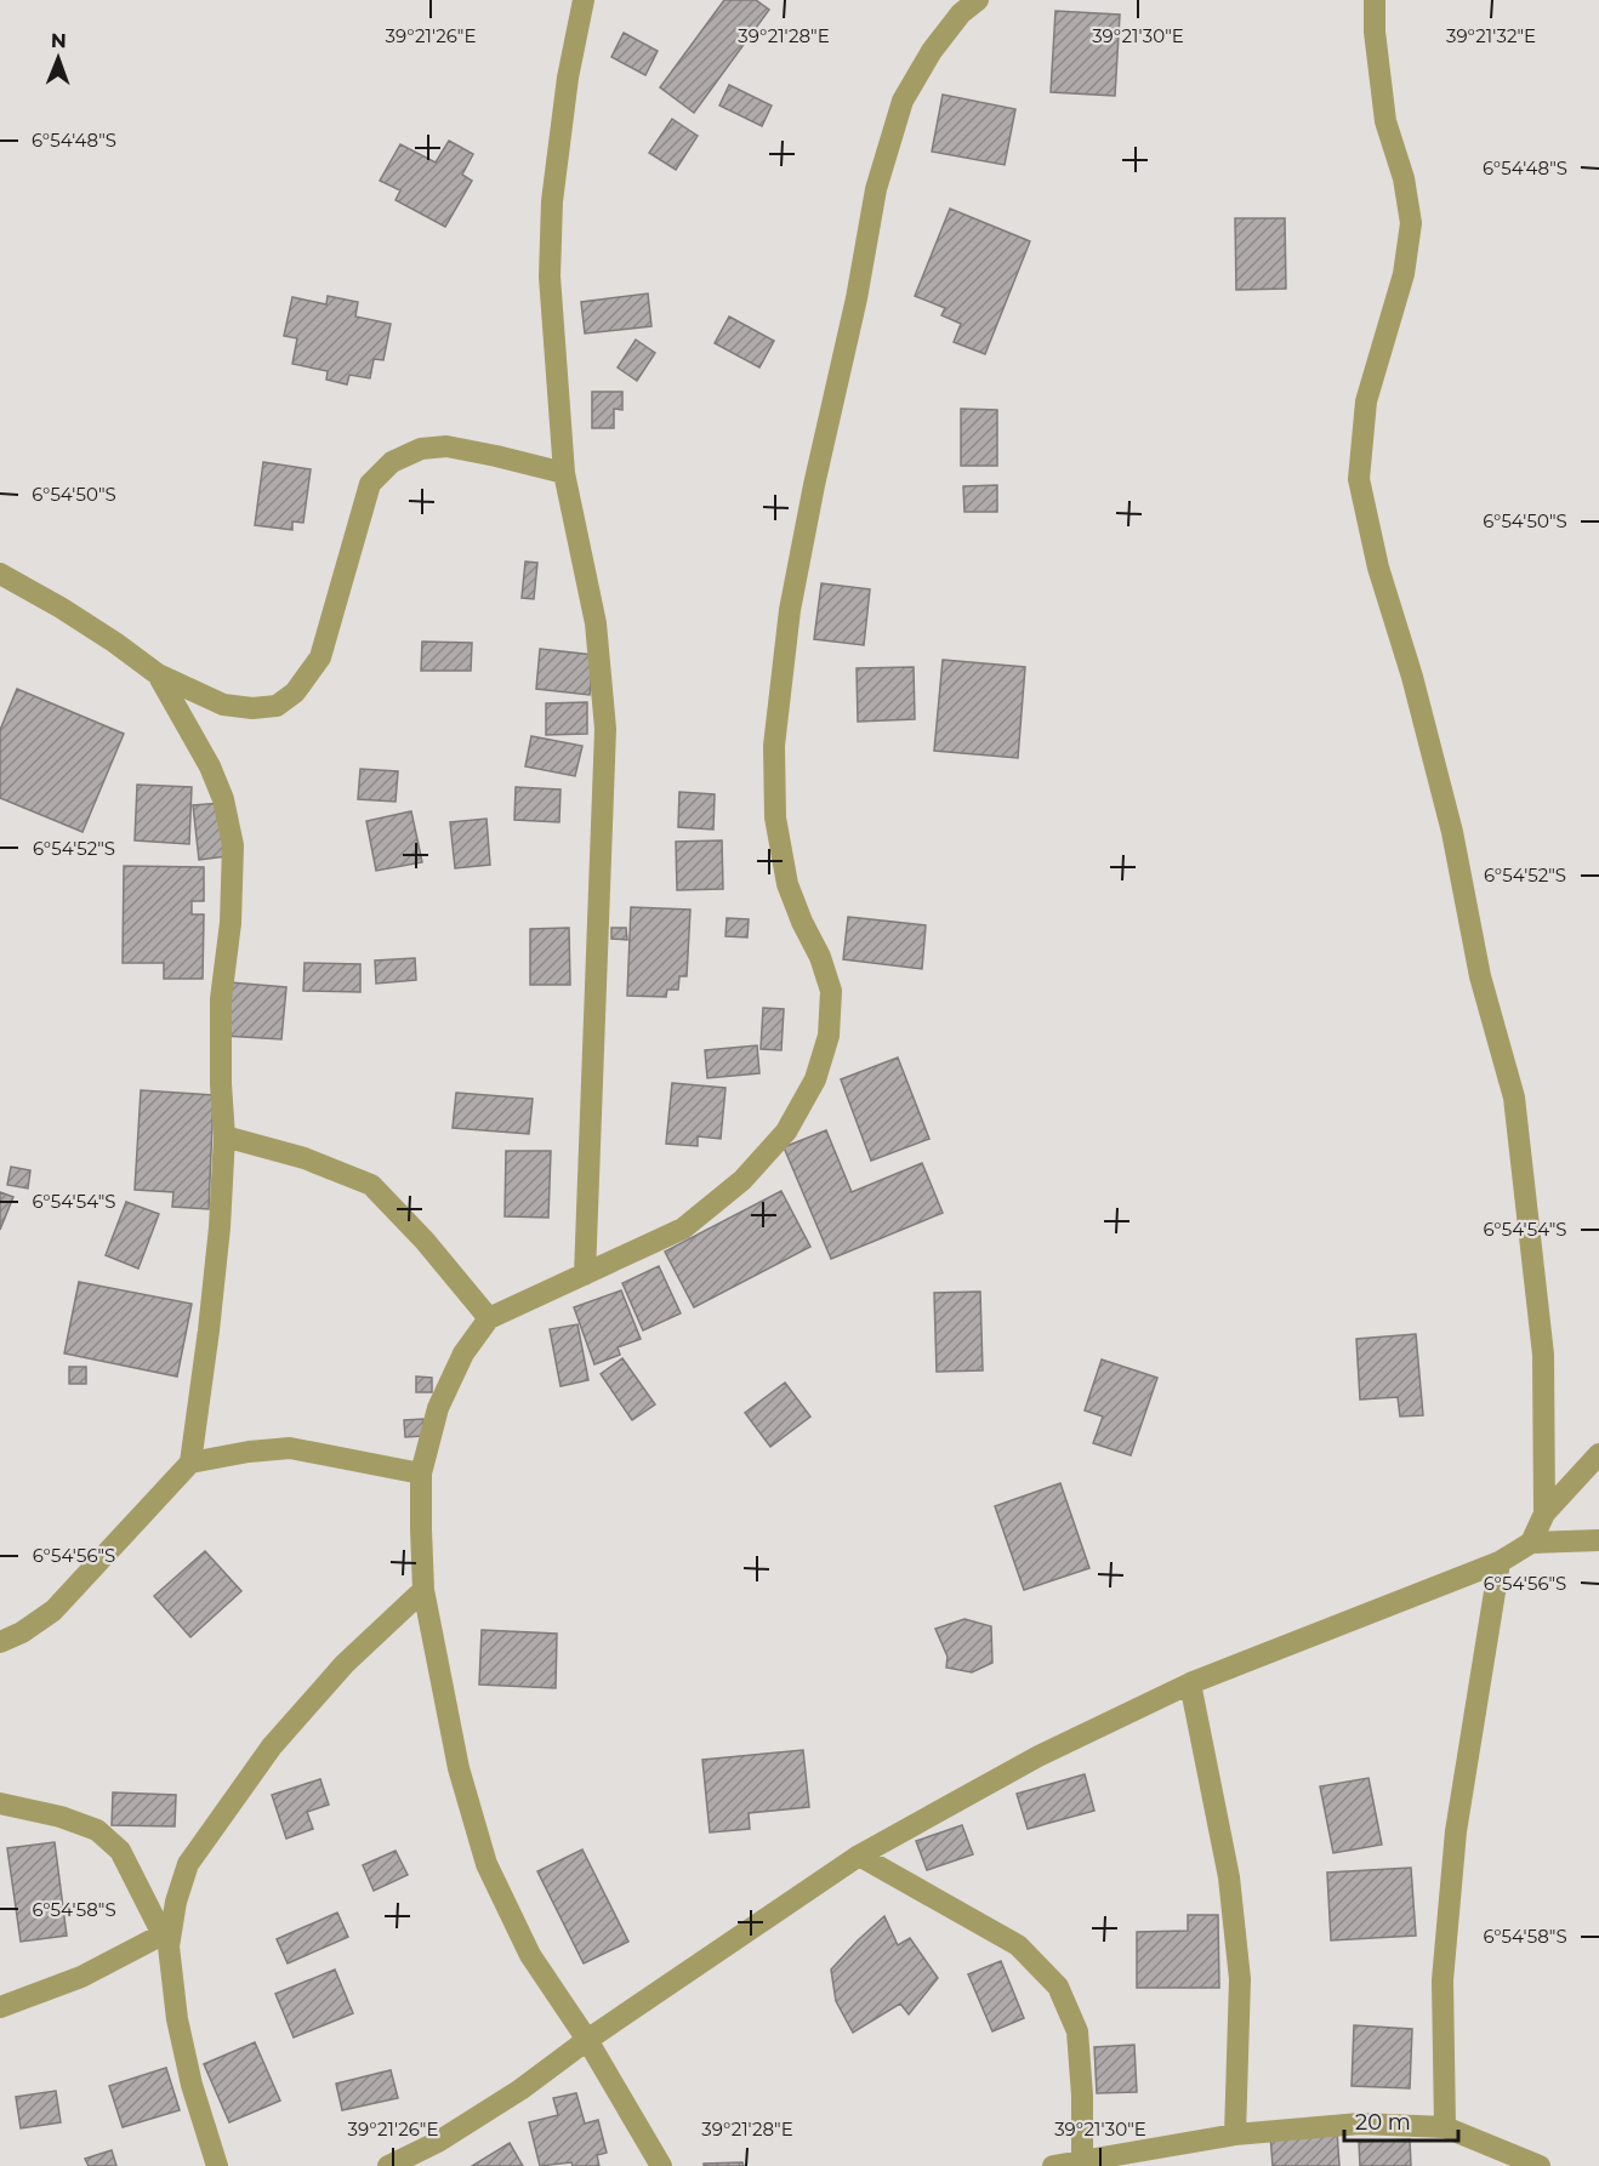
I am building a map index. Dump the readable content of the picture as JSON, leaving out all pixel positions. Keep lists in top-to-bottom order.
{
  "scale_bar": "20 m",
  "north": "top",
  "coordinates": [
    "39°21'26\"E",
    "39°21'28\"E",
    "39°21'30\"E",
    "39°21'32\"E",
    "6°54'48\"S",
    "6°54'50\"S",
    "6°54'52\"S",
    "6°54'54\"S",
    "6°54'56\"S",
    "6°54'58\"S"
  ]
}
